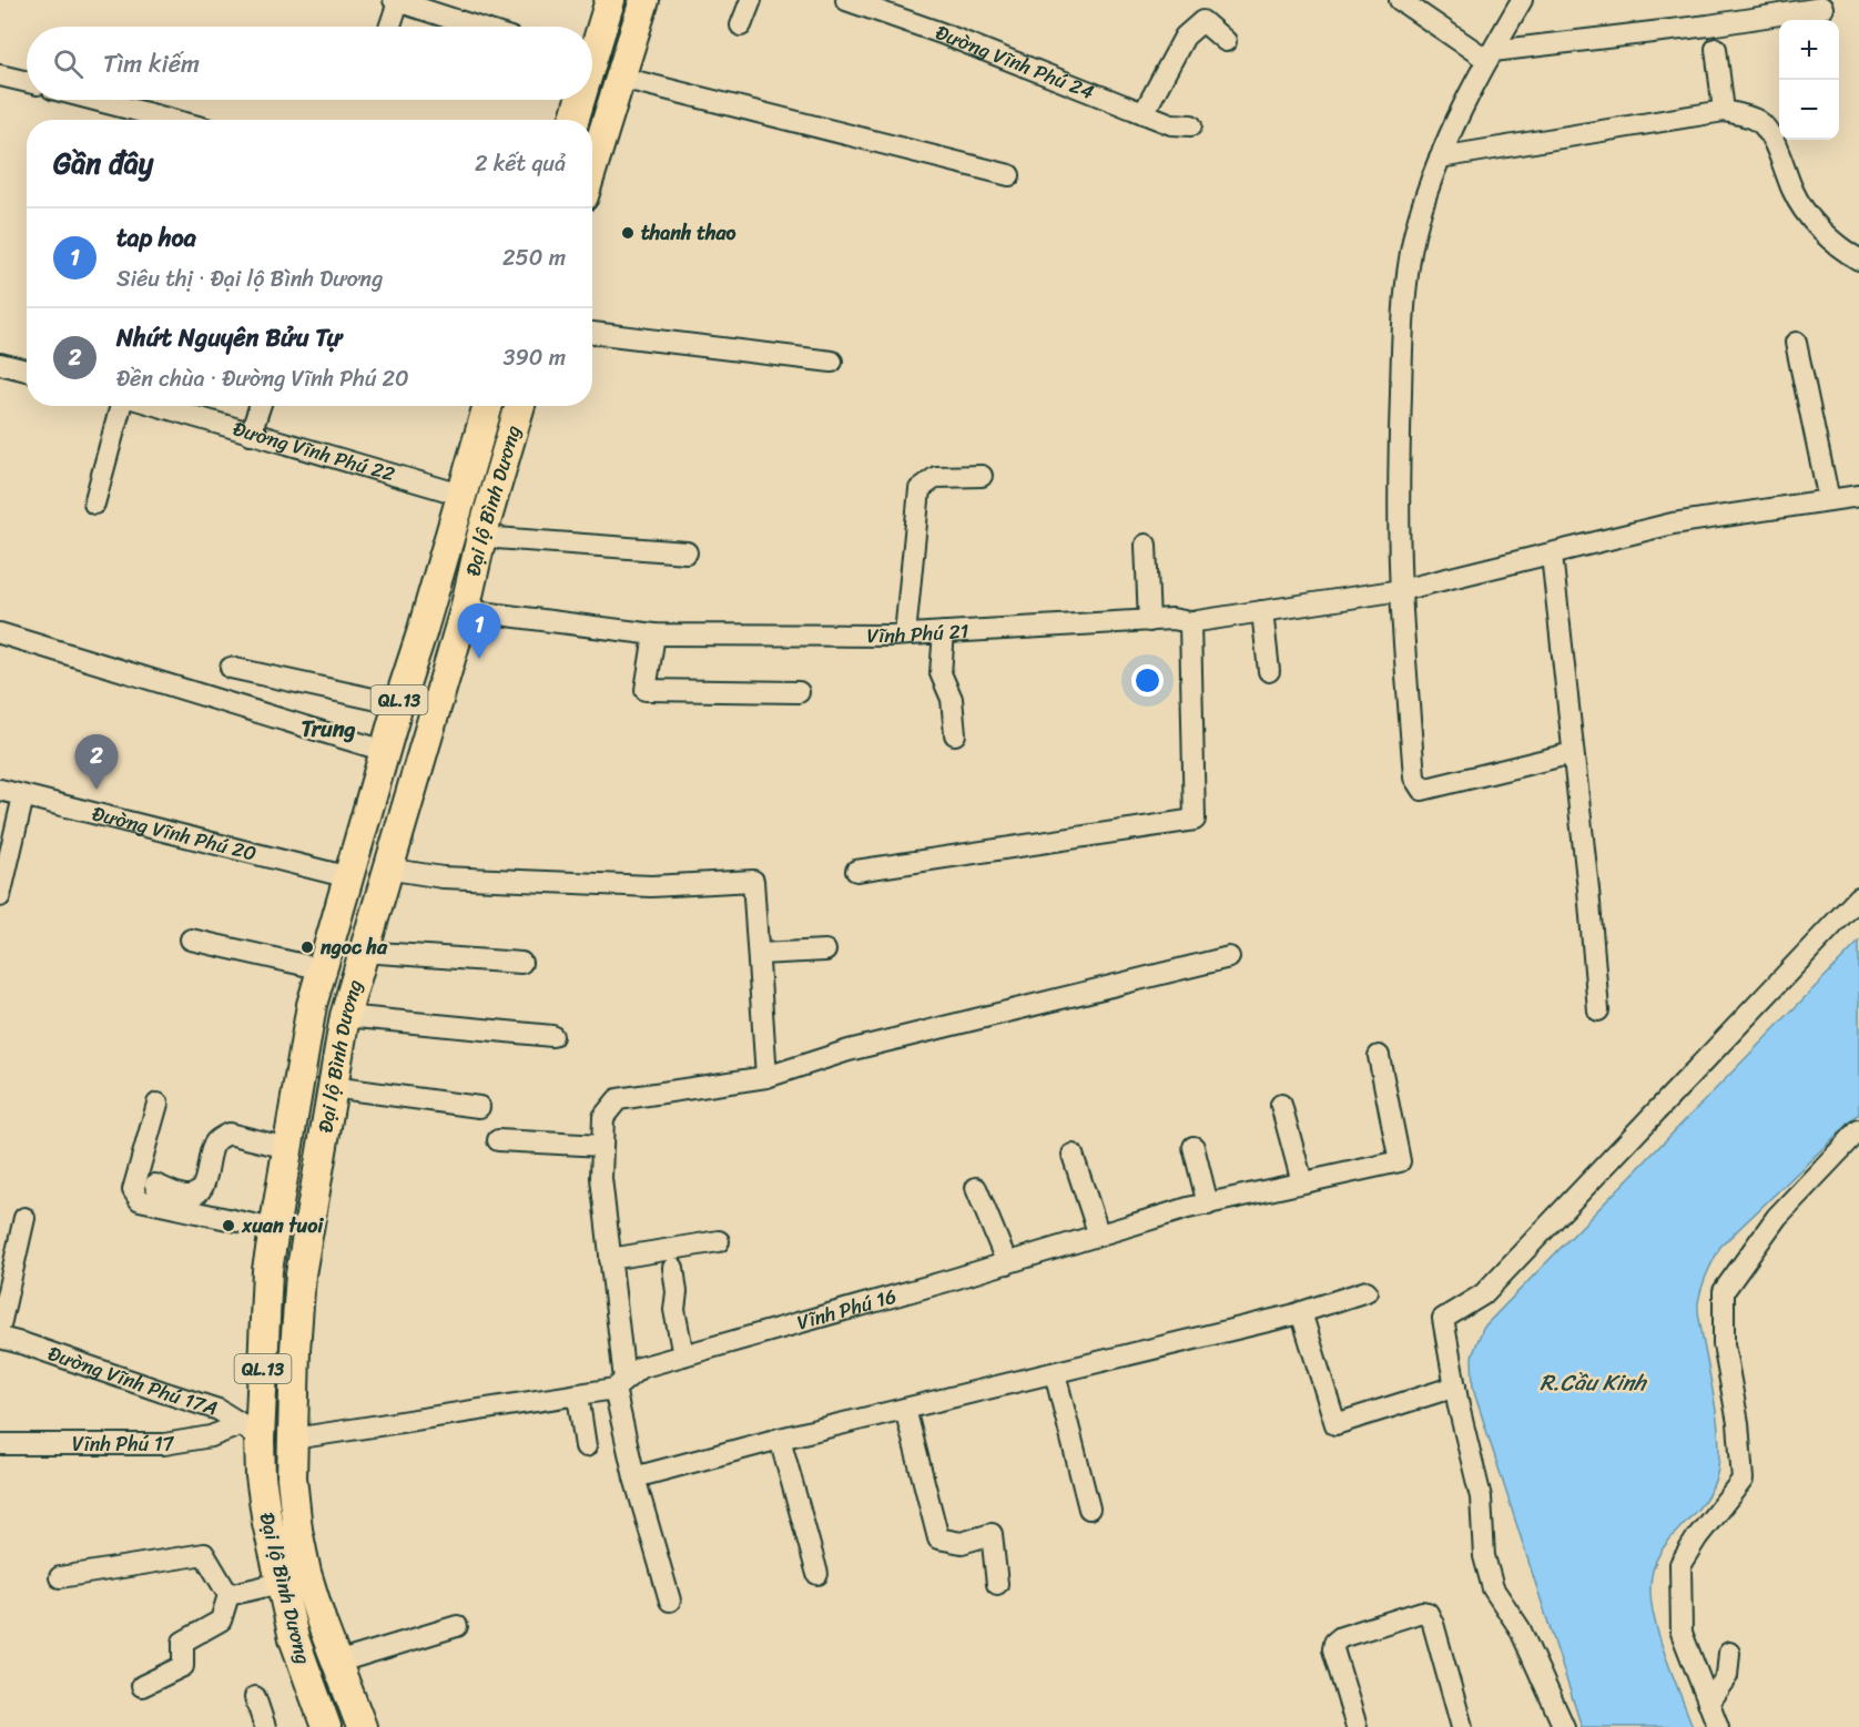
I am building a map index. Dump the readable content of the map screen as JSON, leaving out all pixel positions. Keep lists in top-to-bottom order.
{
  "streets": {
    "highway": ["Đại lộ Bình Dương", "QL.13"],
    "street": [
      "Đường Vĩnh Phú 24",
      "Đường Vĩnh Phú 22",
      "Vĩnh Phú 21",
      "Đường Vĩnh Phú 20",
      "Vĩnh Phú 16",
      "Đường Vĩnh Phú 17A",
      "Vĩnh Phú 17"
    ]
  },
  "crossings": [
    ["Đường Vĩnh Phú 22", "Đại lộ Bình Dương"],
    ["Đại lộ Bình Dương", "Vĩnh Phú 21"],
    ["Đại lộ Bình Dương", "Đường Vĩnh Phú 20"],
    ["Đại lộ Bình Dương", "Vĩnh Phú 16"],
    ["Đại lộ Bình Dương", "Đường Vĩnh Phú 17A"],
    ["Đại lộ Bình Dương", "Vĩnh Phú 17"],
    ["Đường Vĩnh Phú 17A", "Vĩnh Phú 17"]
  ],
  "districts": ["Trung"],
  "water": ["R.Cầu Kinh"],
  "places": ["thanh thao", "ngoc ha", "xuan tuoi"],
  "page": {
    "map_buttons": ["+", "−"],
    "search": "Tìm kiếm",
    "heading": ["Gần đây", "2 kết quả"],
    "list": [
      {
        "mark": "1",
        "name": "tap hoa",
        "note": "Siêu thị · Đại lộ Bình Dương",
        "value": "250 m"
      },
      {
        "mark": "2",
        "name": "Nhứt Nguyên Bửu Tự",
        "note": "Đền chùa · Đường Vĩnh Phú 20",
        "value": "390 m"
      }
    ],
    "pins": ["1", "2"]
  }
}
